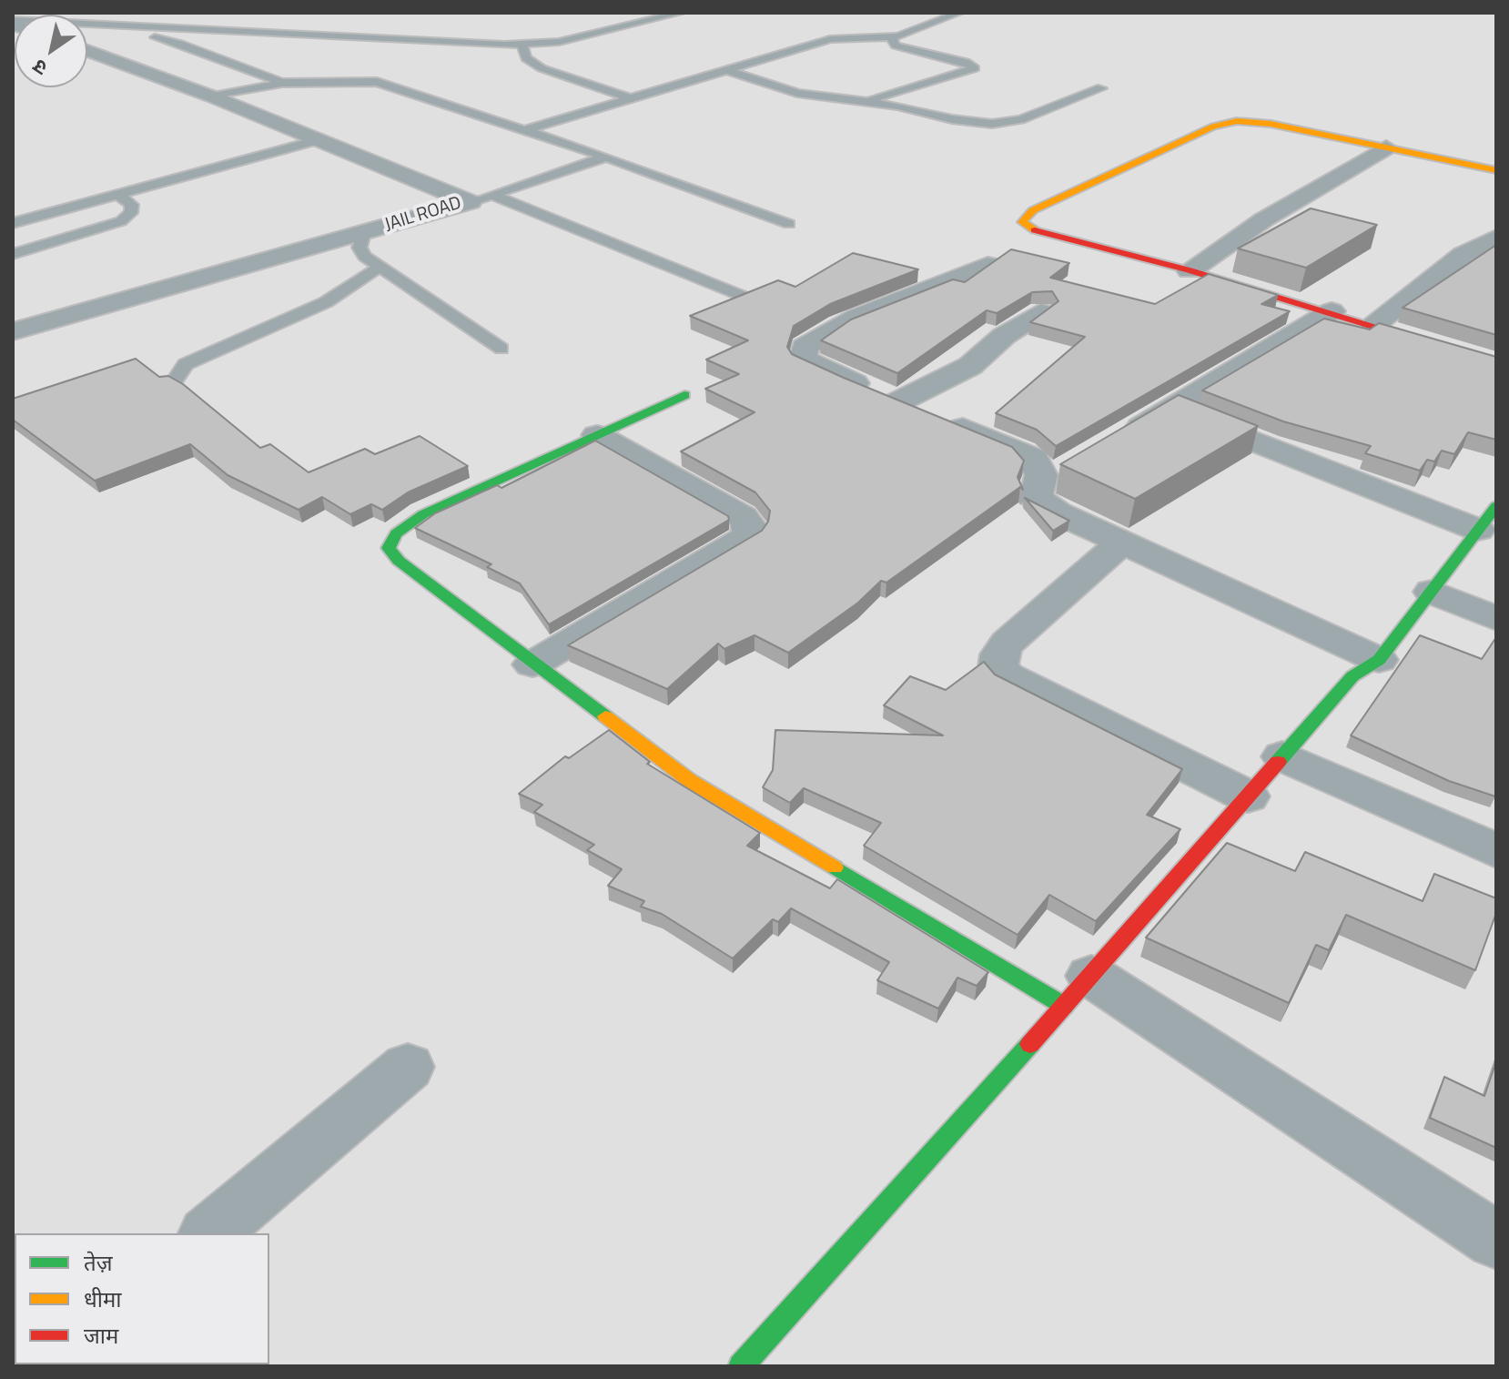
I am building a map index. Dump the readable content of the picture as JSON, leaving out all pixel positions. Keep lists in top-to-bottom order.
{
  "streets": {
    "street": ["JAIL ROAD"]
  },
  "legend": ["तेज़", "धीमा", "जाम"],
  "north": "bottom left"
}
